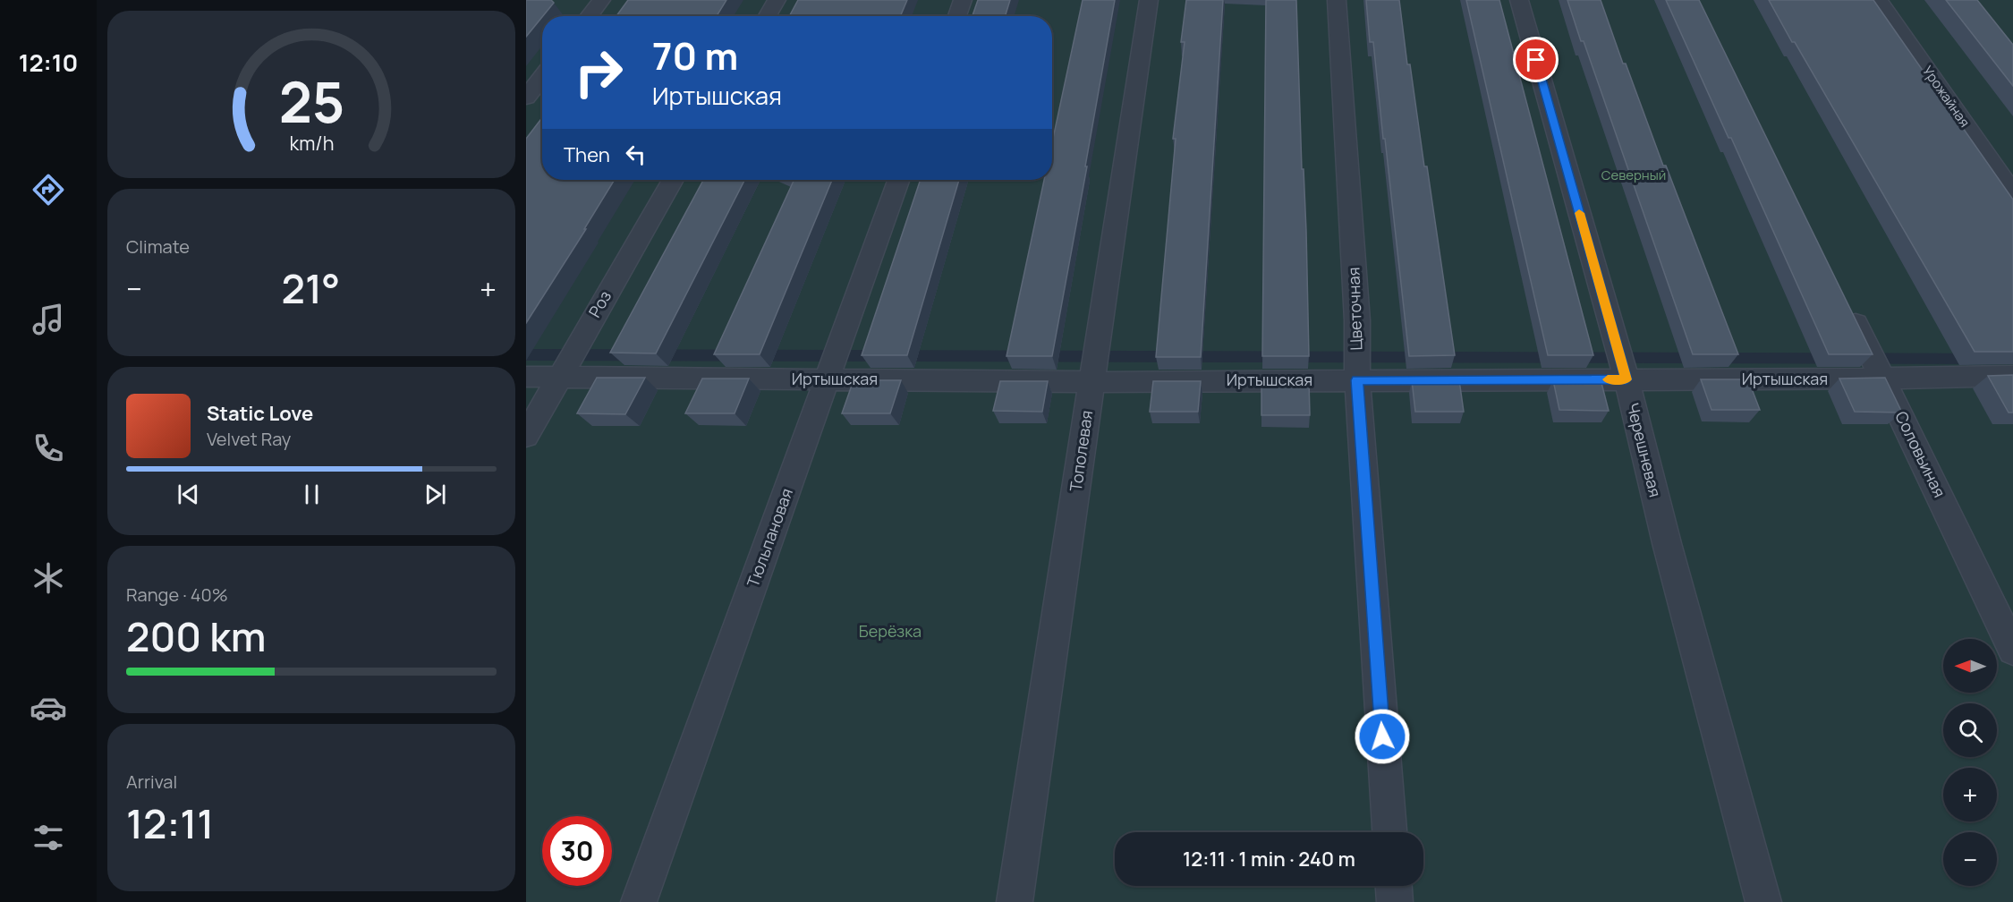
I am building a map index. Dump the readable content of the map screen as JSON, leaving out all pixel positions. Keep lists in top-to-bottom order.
{
  "streets": {
    "street": [
      "Урожайная",
      "Роз",
      "Цветочная",
      "Иртышская",
      "Черешневая",
      "Тополевая",
      "Соловьиная",
      "Тюльпановая"
    ]
  },
  "crossings": [
    ["Роз", "Иртышская"],
    ["Цветочная", "Иртышская"],
    ["Иртышская", "Черешневая"],
    ["Иртышская", "Тополевая"],
    ["Иртышская", "Соловьиная"],
    ["Иртышская", "Тюльпановая"]
  ],
  "parks": ["Северный", "Берёзка"],
  "north": "left",
  "page": {
    "tabs": "12:10",
    "turn": ["70 m", "Иртышская"],
    "then": "Then",
    "tile": [
      "Climate",
      ["Range · 40%", "200 km"],
      ["Arrival", "12:11"]
    ],
    "heat": ["−", "21°", "+"],
    "song": ["Static Love", "Velvet Ray"],
    "map_buttons": ["+", "−"],
    "limit": "30",
    "trip": "12:11 · 1 min · 240 m",
    "gauge": ["25", "km/h"]
  }
}
